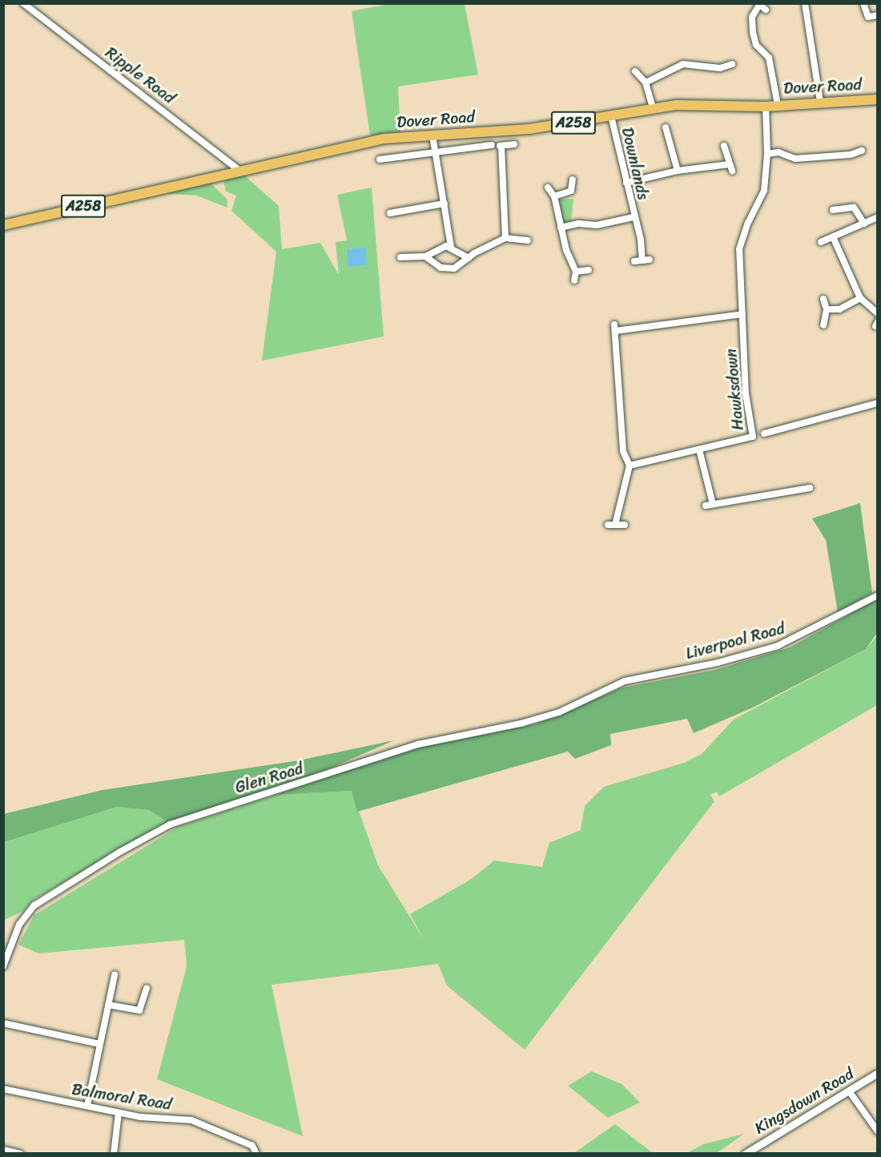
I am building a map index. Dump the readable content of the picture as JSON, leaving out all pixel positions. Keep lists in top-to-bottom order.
{
  "streets": {
    "main road": ["Dover Road", "A258"],
    "street": [
      "Ripple Road",
      "Downlands",
      "Hawksdown",
      "Liverpool Road",
      "Glen Road",
      "Balmoral Road",
      "Kingsdown Road"
    ]
  },
  "crossings": [
    ["Ripple Road", "Dover Road"],
    ["Dover Road", "Downlands"],
    ["Dover Road", "Hawksdown"],
    ["Liverpool Road", "Glen Road"]
  ]
}
